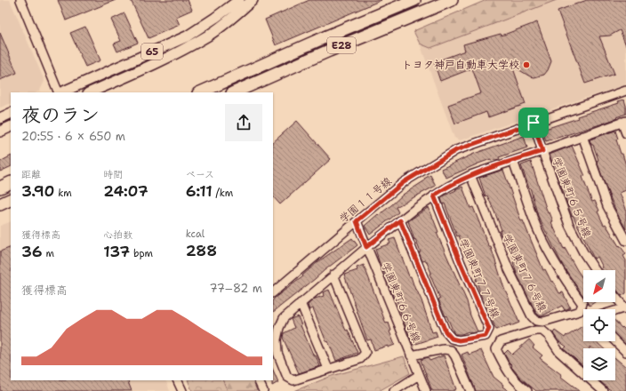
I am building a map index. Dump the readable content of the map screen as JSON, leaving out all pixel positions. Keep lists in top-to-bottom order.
{
  "streets": {
    "highway": ["E28"],
    "main road": ["65"],
    "street": [
      "学園東町６５号線",
      "学園１１号線",
      "学園東町７６号線",
      "学園東町７７号線",
      "学園東町６６号線"
    ]
  },
  "crossings": [
    ["学園東町６５号線", "学園１１号線"],
    ["学園１１号線", "学園東町６６号線"]
  ],
  "places": ["トヨタ神戸自動車大学校"],
  "north": "bottom left",
  "page": {
    "heading": ["夜のラン", "20:55 · 6 × 650 m"],
    "stats": [
      ["距離", "3.90 km"],
      ["時間", "24:07"],
      ["ペース", "6:11 /km"],
      ["獲得標高", "36 m"],
      ["心拍数", "137 bpm"],
      ["kcal", "288"]
    ],
    "chart": ["獲得標高", "77–82 m"]
  }
}
